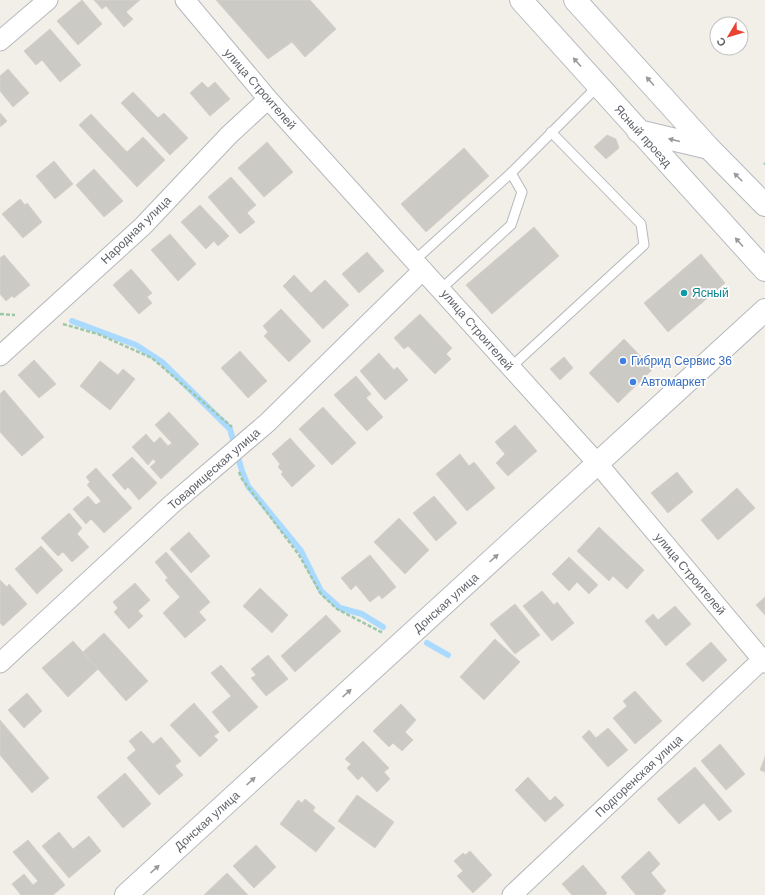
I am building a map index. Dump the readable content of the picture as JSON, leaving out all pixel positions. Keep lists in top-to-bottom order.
{
  "streets": {
    "street": [
      "улица Строителей",
      "Ясный проезд",
      "Народная улица",
      "Товарищеская улица",
      "Донская улица",
      "Подгоренская улица"
    ]
  },
  "crossings": [
    ["улица Строителей", "Народная улица"],
    ["улица Строителей", "Товарищеская улица"],
    ["улица Строителей", "Донская улица"],
    ["улица Строителей", "Подгоренская улица"]
  ],
  "one_way": ["Донская улица"],
  "places": ["Ясный", "Гибрид Сервис 36", "Автомаркет"],
  "north": "bottom left"
}
